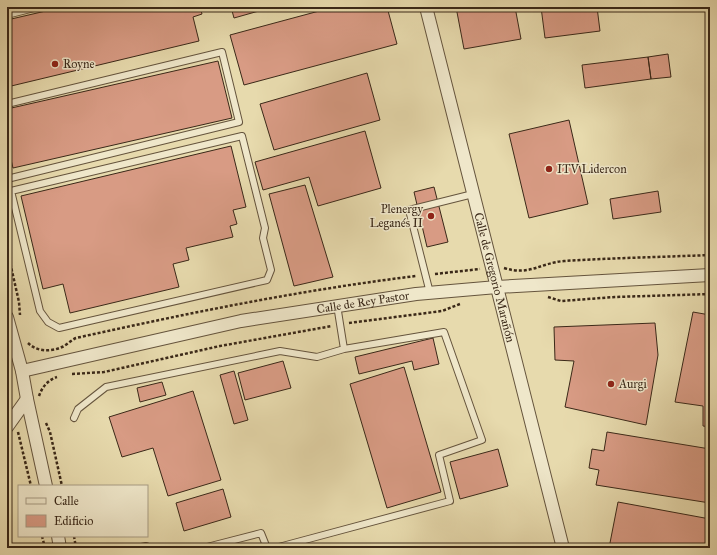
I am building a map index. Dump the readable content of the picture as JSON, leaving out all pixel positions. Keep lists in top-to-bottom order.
{
  "streets": {
    "street": ["Calle de Gregorio Marañón", "Calle de Rey Pastor"]
  },
  "crossings": [
    ["Calle de Gregorio Marañón", "Calle de Rey Pastor"]
  ],
  "places": [
    "Royne",
    "ITV Lidercon",
    "Plenergy Leganés II",
    "Aurgi"
  ],
  "legend": ["Calle", "Edificio"]
}
